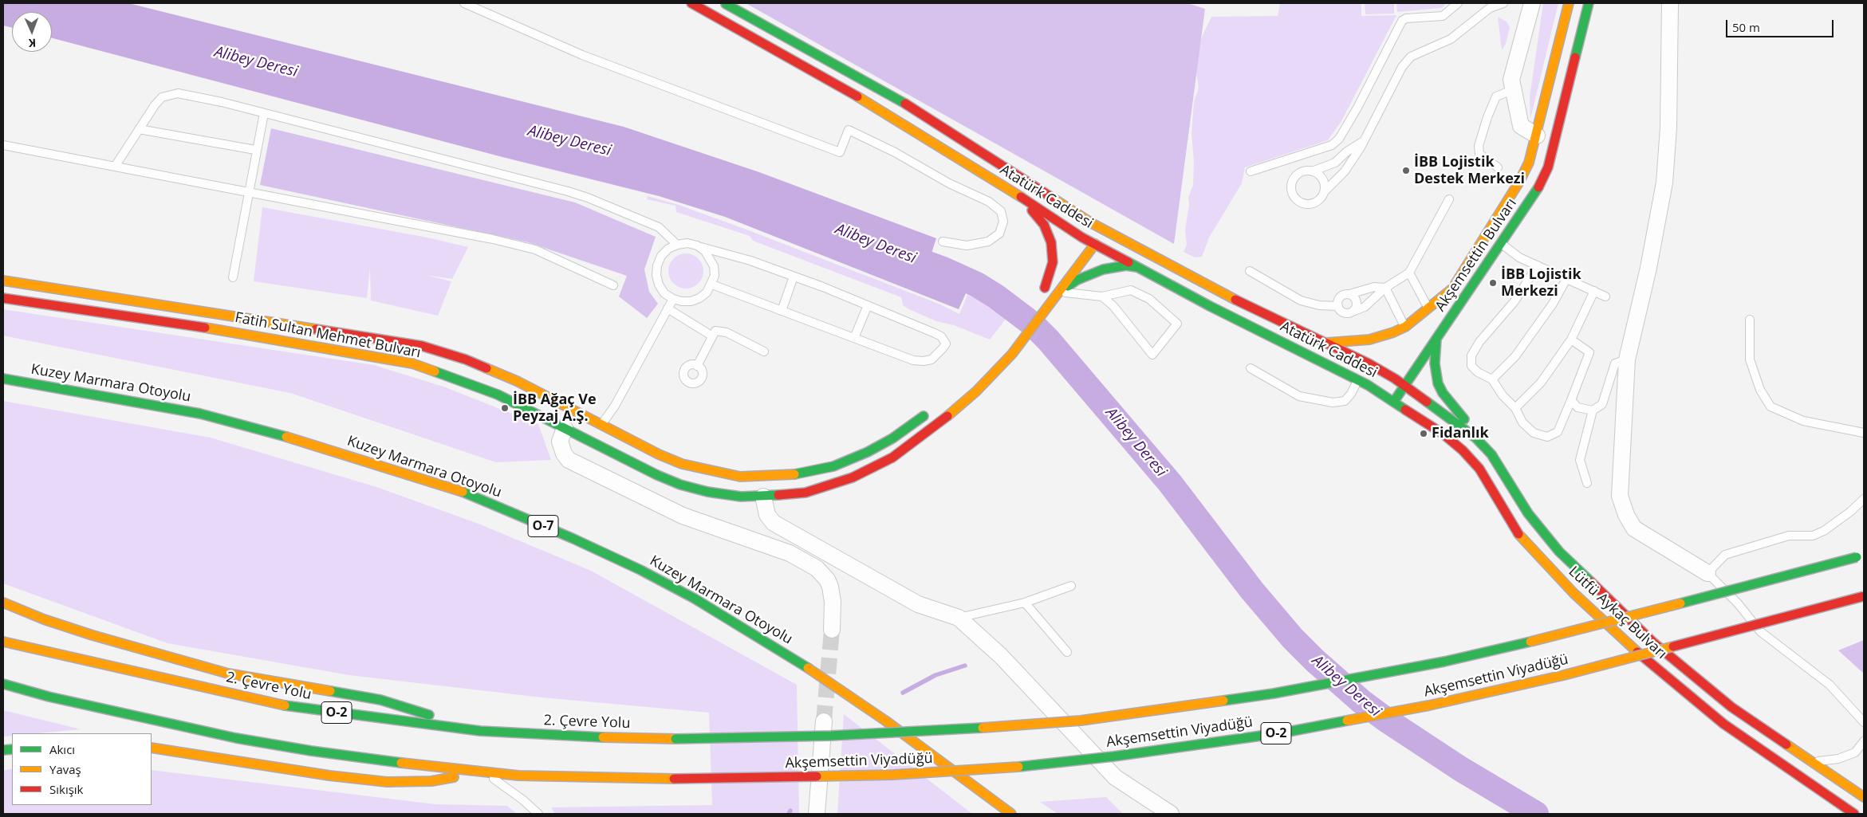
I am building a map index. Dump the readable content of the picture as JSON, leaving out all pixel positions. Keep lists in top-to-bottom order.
{
  "streets": {
    "main road": [
      "Atatürk Caddesi",
      "Akşemsettin Bulvarı",
      "Fatih Sultan Mehmet Bulvarı",
      "Kuzey Marmara Otoyolu",
      "O-7",
      "Lütfü Aykaç Bulvarı",
      "Akşemsettin Viyadüğü",
      "2. Çevre Yolu",
      "O-2"
    ]
  },
  "crossings": [
    ["Atatürk Caddesi", "Akşemsettin Bulvarı"],
    ["Atatürk Caddesi", "Fatih Sultan Mehmet Bulvarı"],
    ["Atatürk Caddesi", "Lütfü Aykaç Bulvarı"],
    ["Akşemsettin Bulvarı", "Lütfü Aykaç Bulvarı"],
    ["Akşemsettin Viyadüğü", "2. Çevre Yolu"],
    ["Akşemsettin Viyadüğü", "O-2"]
  ],
  "water": ["Alibey Deresi"],
  "places": [
    "İBB Lojistik Destek Merkezi",
    "İBB Lojistik Merkezi",
    "İBB Ağaç Ve Peyzaj A.Ş.",
    "Fidanlık"
  ],
  "legend": ["Akıcı", "Yavaş", "Sıkışık"],
  "scale_bar": "50 m",
  "north": "bottom"
}
